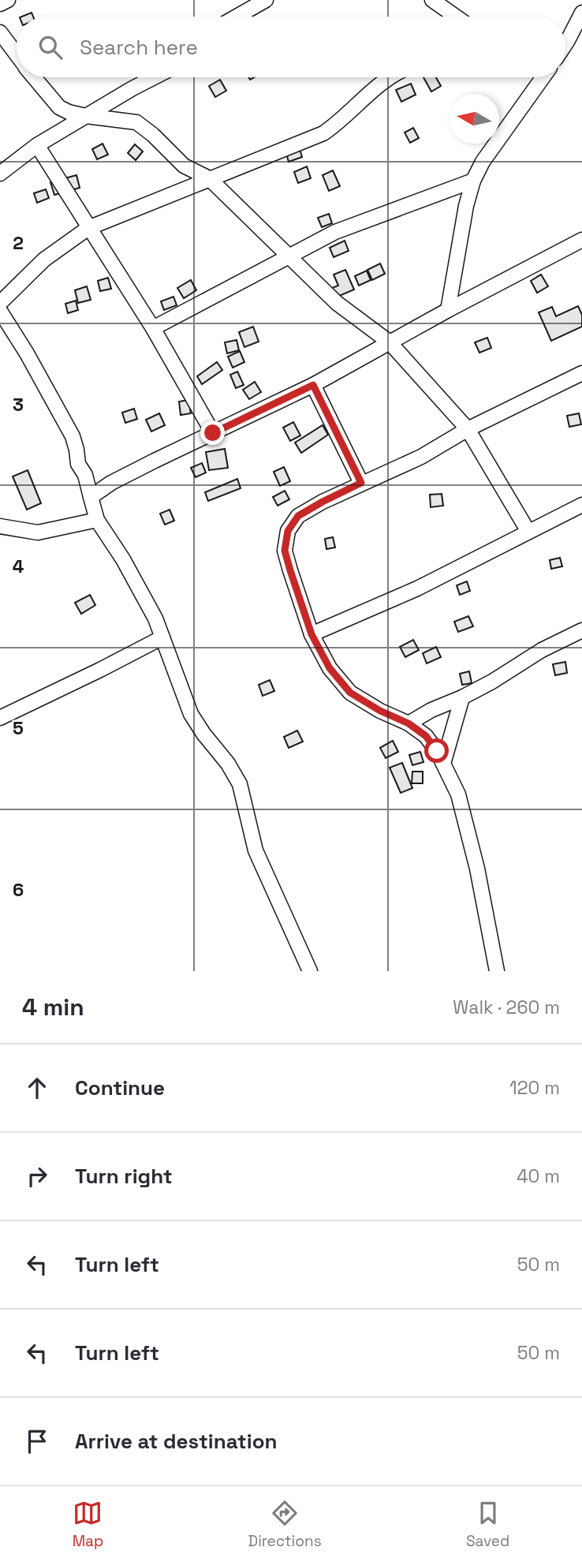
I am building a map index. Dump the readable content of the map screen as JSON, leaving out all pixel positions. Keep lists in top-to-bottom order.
{
  "north": "left",
  "page": {
    "search": "Search here",
    "heading": ["4 min", "Walk · 260 m"],
    "list": [
      ["Continue", "120 m"],
      ["Turn right", "40 m"],
      ["Turn left", "50 m"],
      ["Turn left", "50 m"],
      "Arrive at destination"
    ],
    "nav": ["Map", "Directions", "Saved"]
  },
  "grid": {
    "rows": [
      "2",
      "3",
      "4",
      "5",
      "6"
    ]
  }
}
